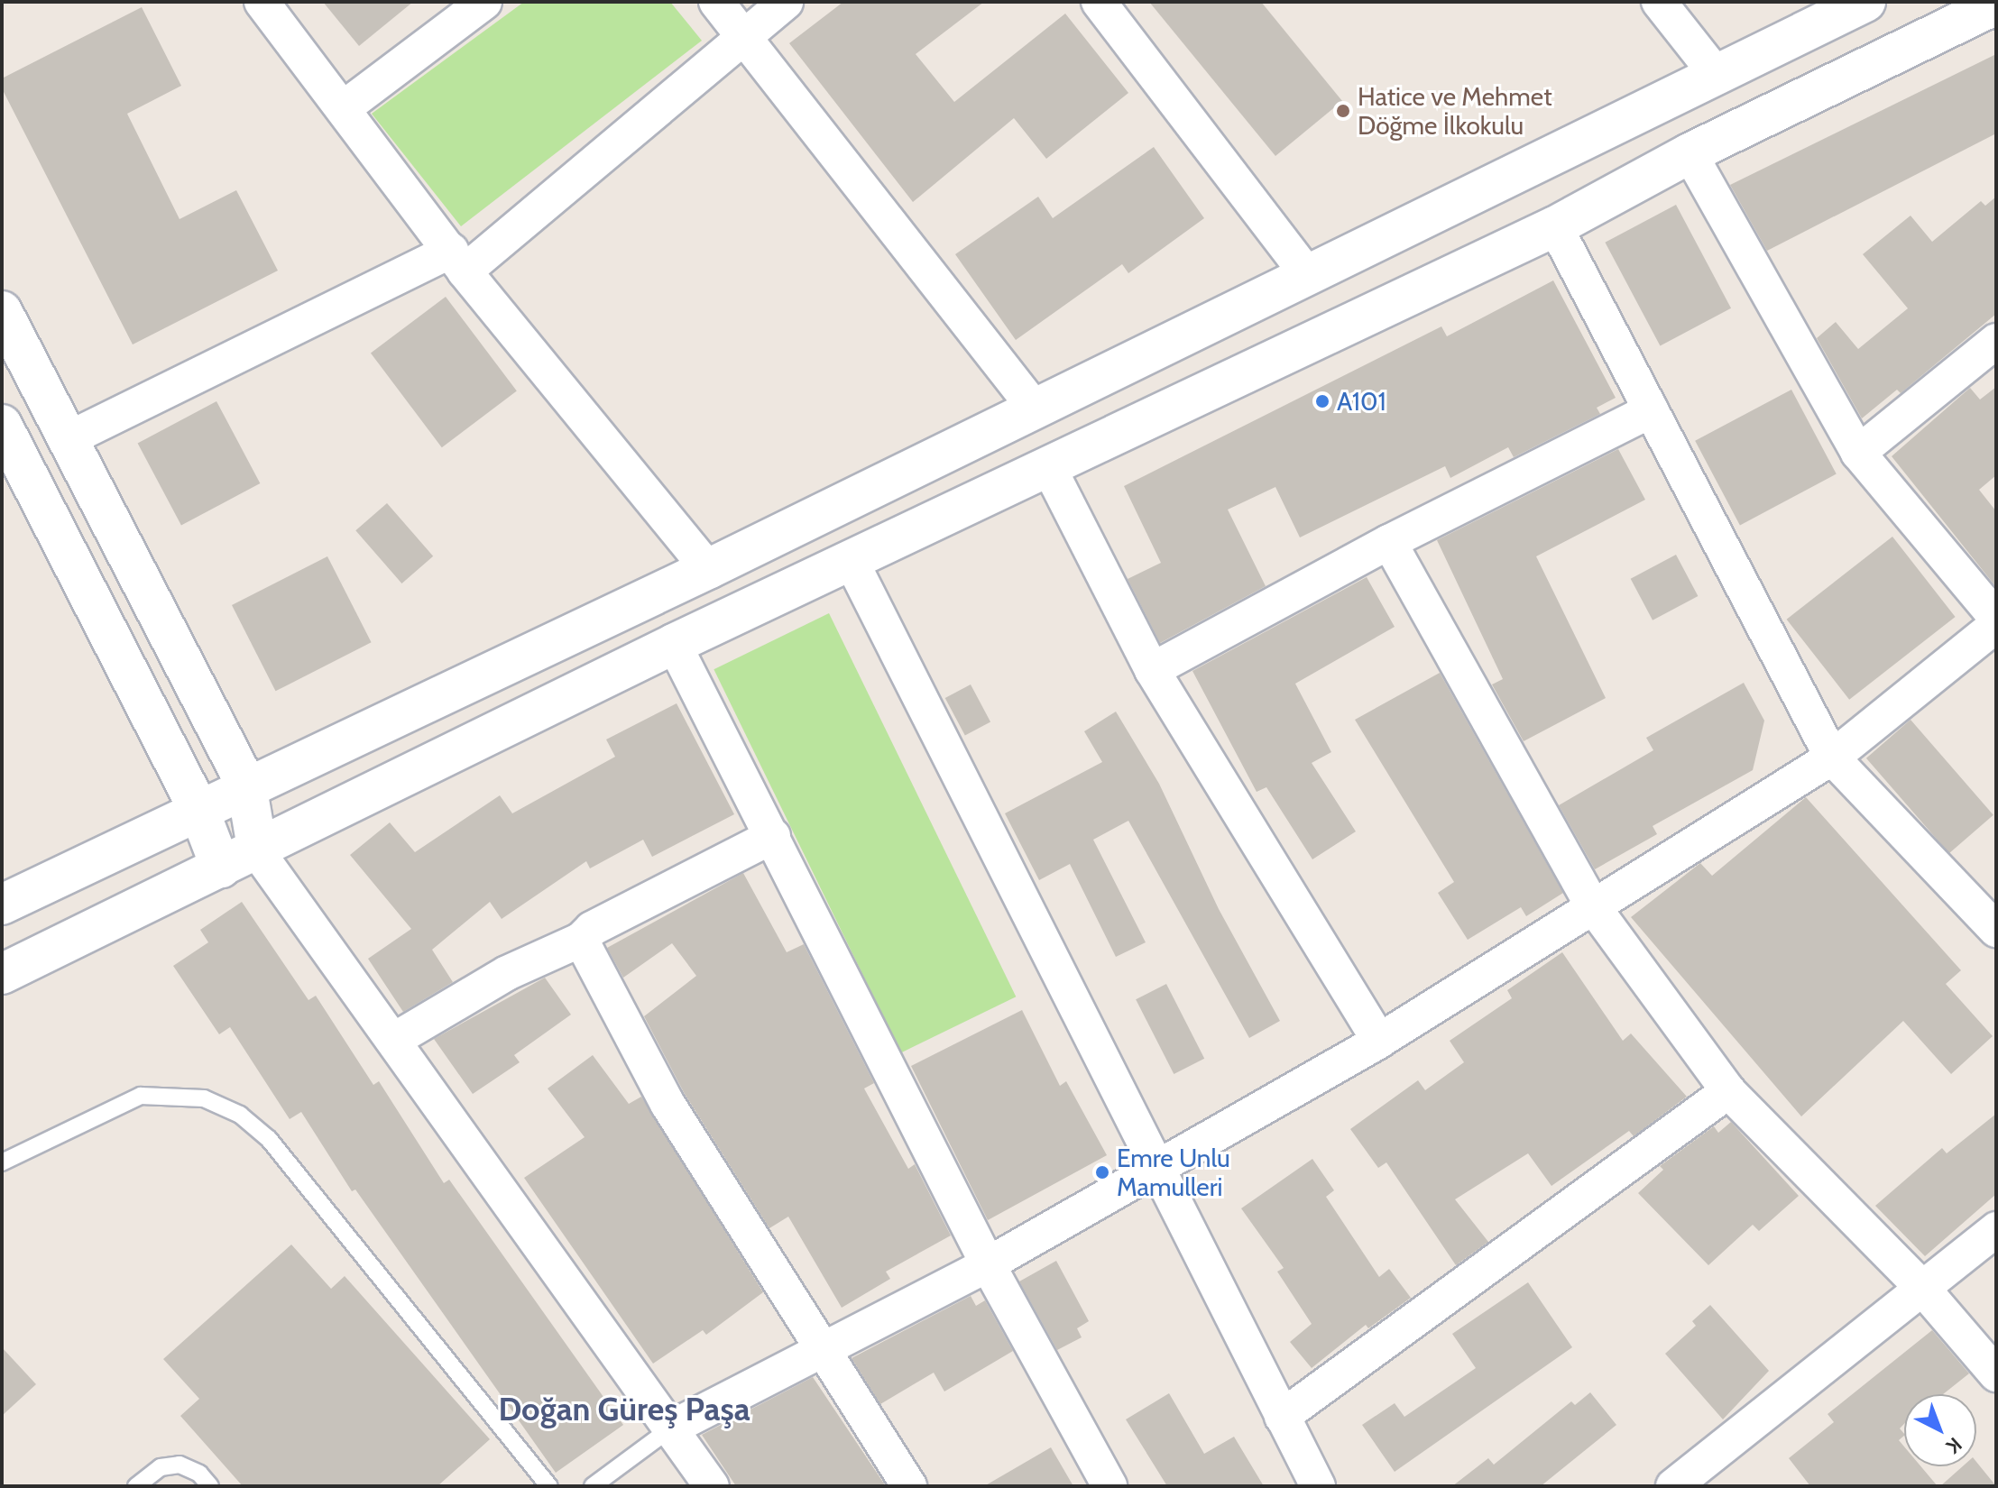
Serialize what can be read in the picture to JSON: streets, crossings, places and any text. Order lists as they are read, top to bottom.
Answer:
{
  "districts": ["Doğan Güreş Paşa"],
  "places": ["Hatice ve Mehmet Döğme İlkokulu", "A101", "Emre Unlu Mamulleri"],
  "north": "bottom right"
}
